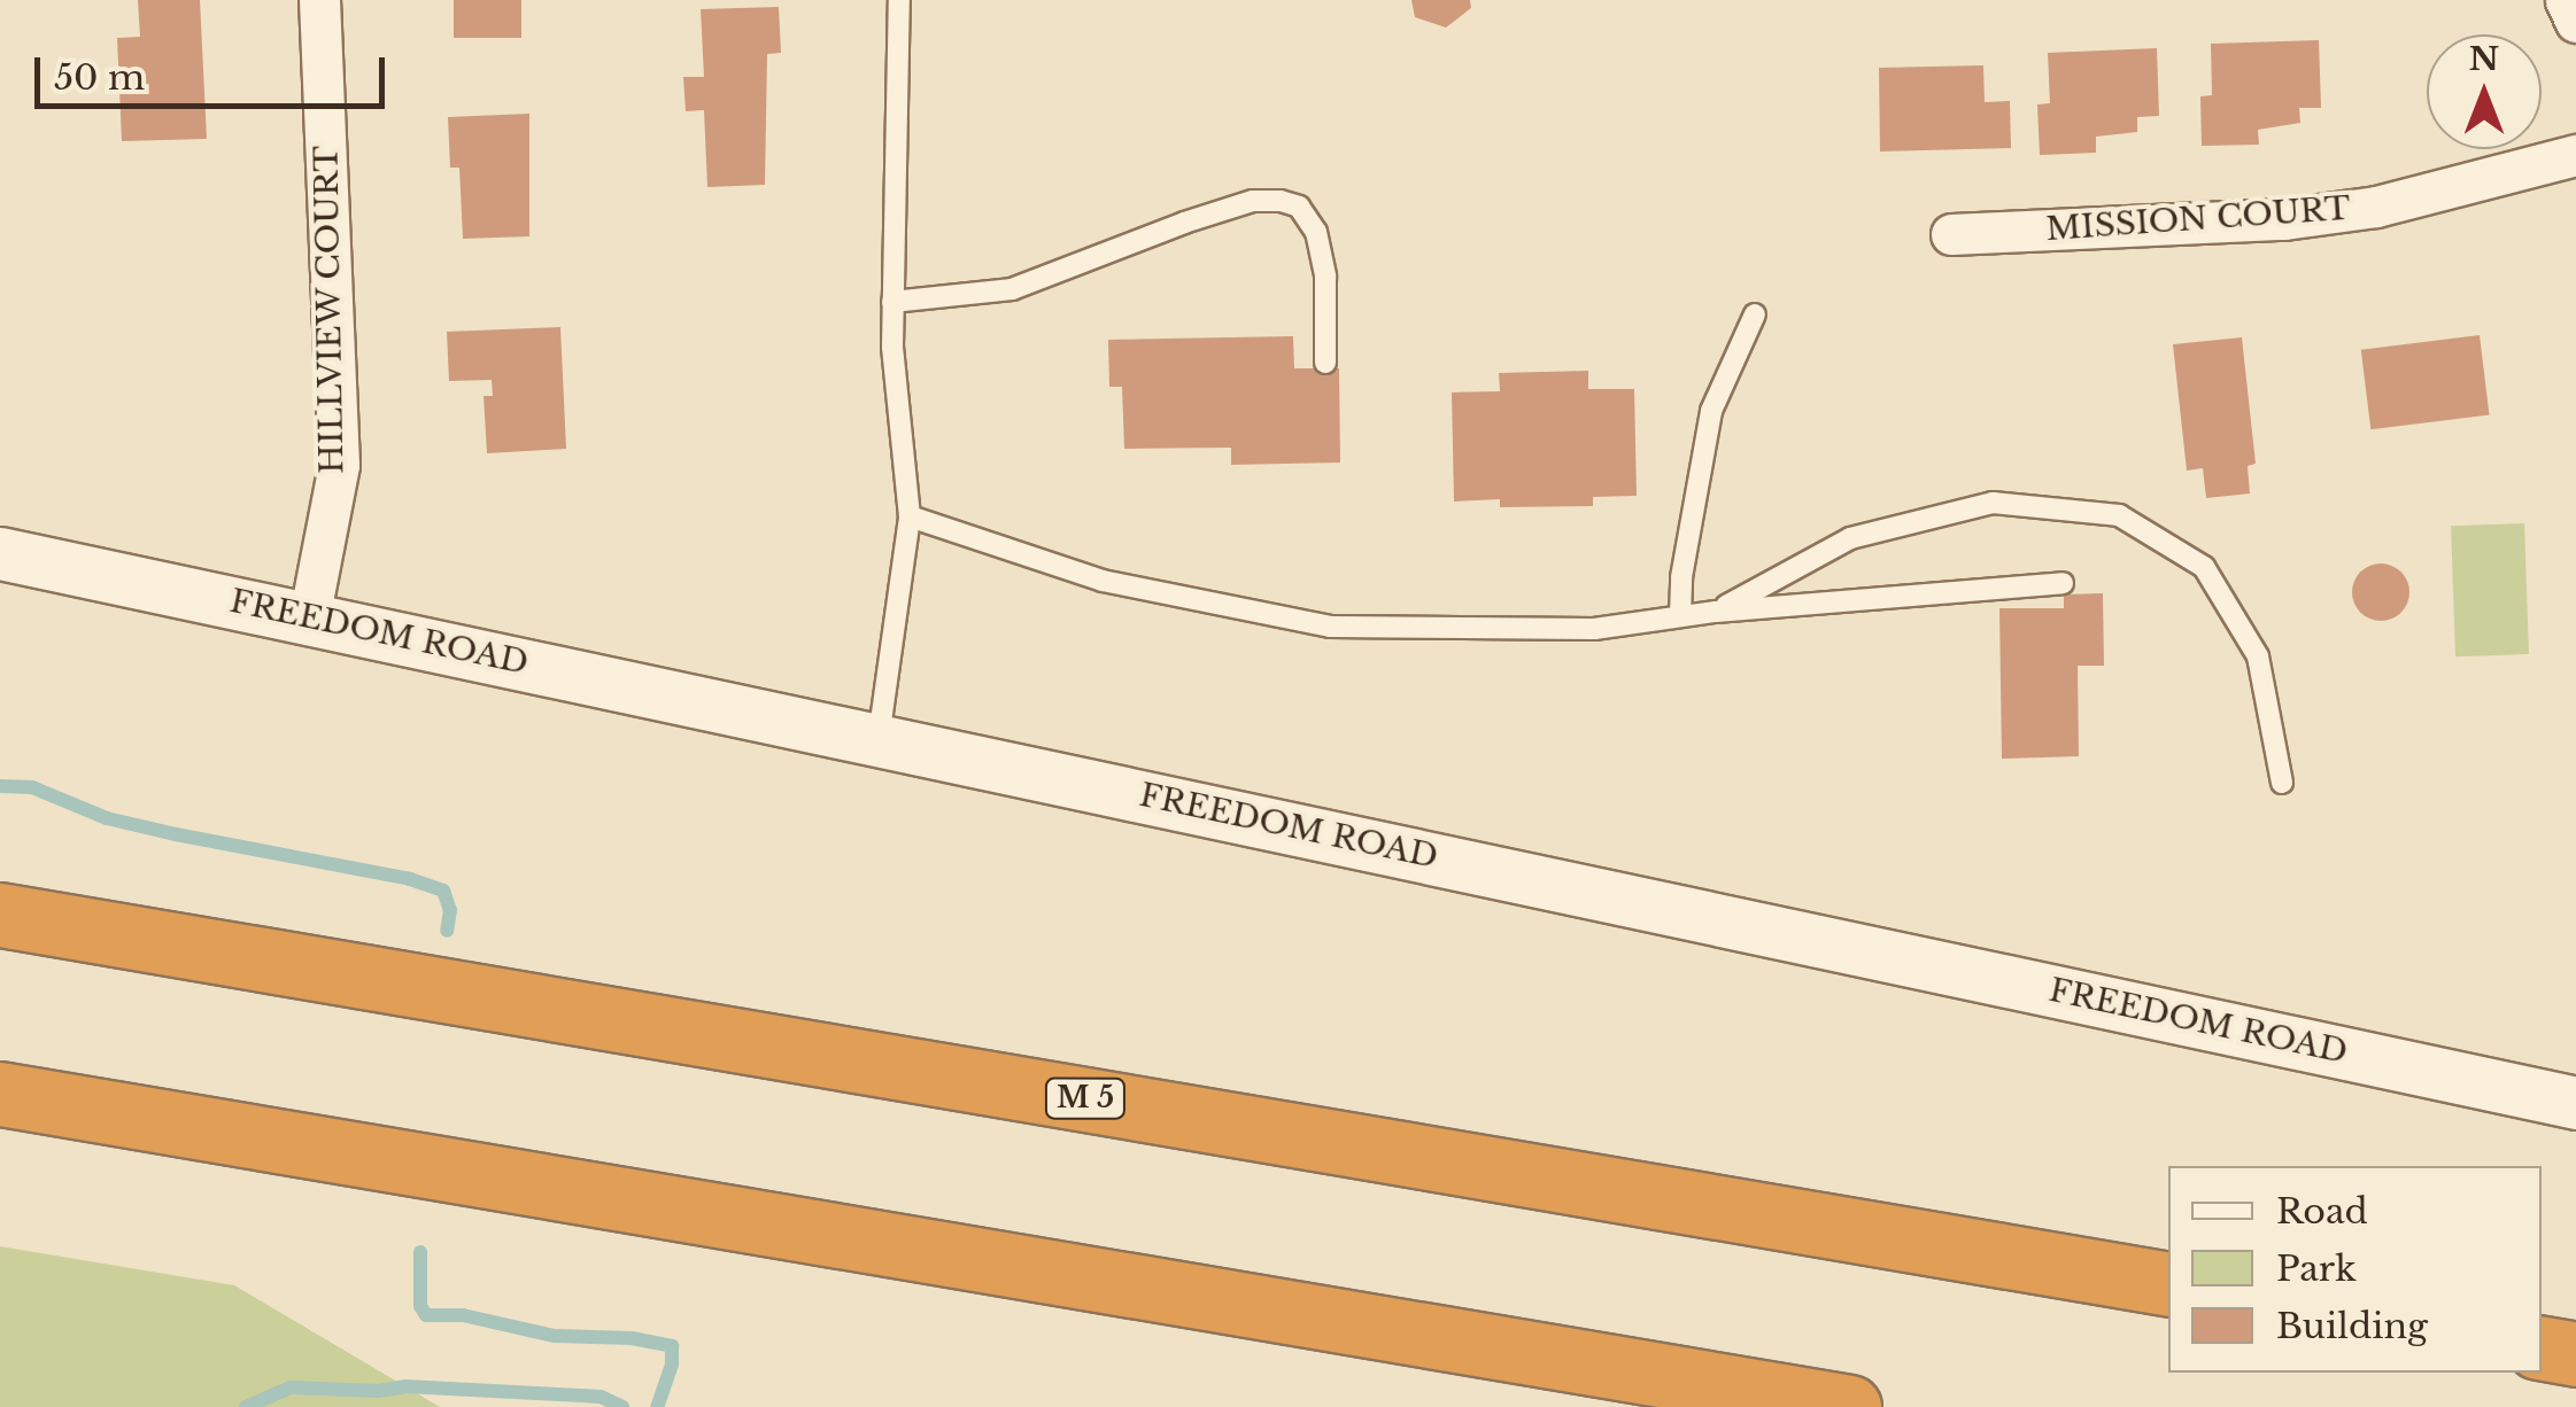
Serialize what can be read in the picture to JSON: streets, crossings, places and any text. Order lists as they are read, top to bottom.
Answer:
{
  "streets": {
    "highway": ["M 5"],
    "street": ["MISSION COURT", "HILLVIEW COURT", "FREEDOM ROAD"]
  },
  "crossings": [
    ["HILLVIEW COURT", "FREEDOM ROAD"]
  ],
  "legend": ["Road", "Park", "Building"],
  "scale_bar": "50 m",
  "north": "top"
}
